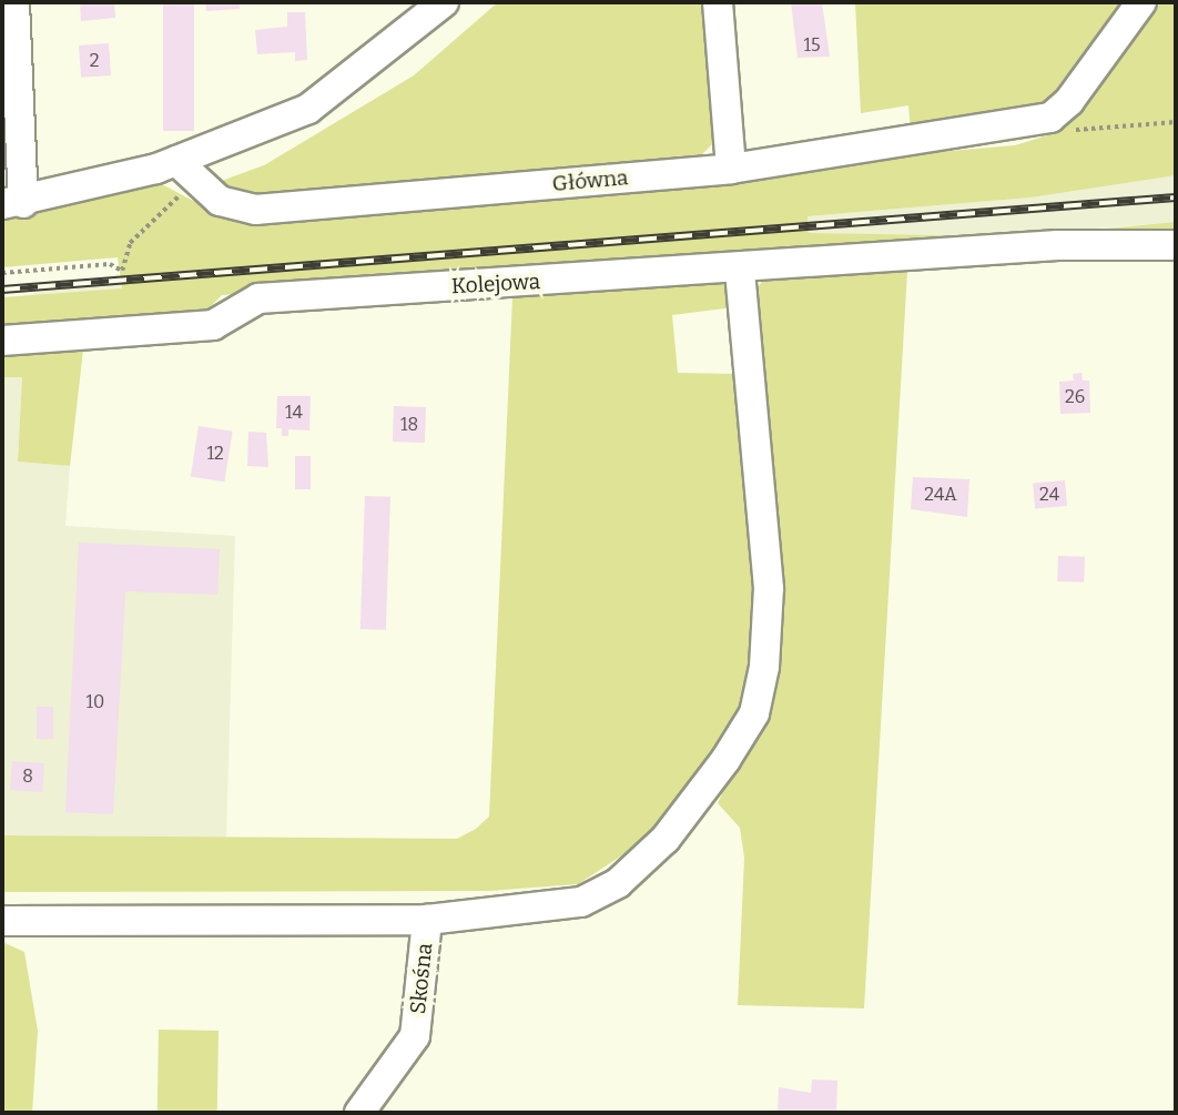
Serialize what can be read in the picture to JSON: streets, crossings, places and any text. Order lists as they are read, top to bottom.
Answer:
{
  "streets": {
    "street": ["Główna", "Kolejowa", "Skośna"]
  },
  "house_numbers": [
    "15",
    "2",
    "26",
    "14",
    "18",
    "12",
    "24A",
    "24",
    "10",
    "8"
  ]
}
